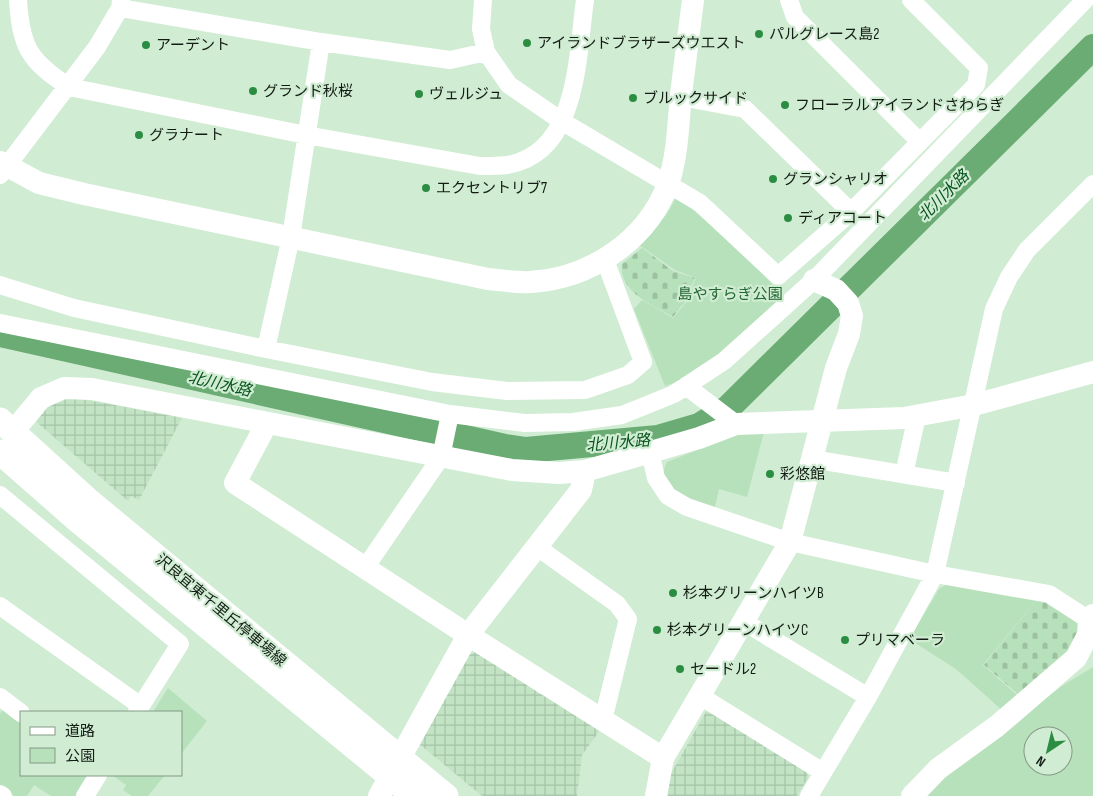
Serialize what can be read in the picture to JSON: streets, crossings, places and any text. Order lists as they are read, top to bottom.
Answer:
{
  "streets": {
    "main road": ["沢良宜東千里丘停車場線"]
  },
  "water": ["北川水路"],
  "parks": ["島やすらぎ公園"],
  "places": [
    "パルグレース島2",
    "アイランドブラザーズウエスト",
    "アーデント",
    "グランド秋桜",
    "ヴェルジュ",
    "ブルックサイド",
    "フローラルアイランドさわらぎ",
    "グラナート",
    "グランシャリオ",
    "エクセントリブ7",
    "ディアコート",
    "彩悠館",
    "杉本グリーンハイツB",
    "杉本グリーンハイツC",
    "プリマベーラ",
    "セードル2"
  ],
  "legend": ["道路", "公園"],
  "north": "bottom left"
}
